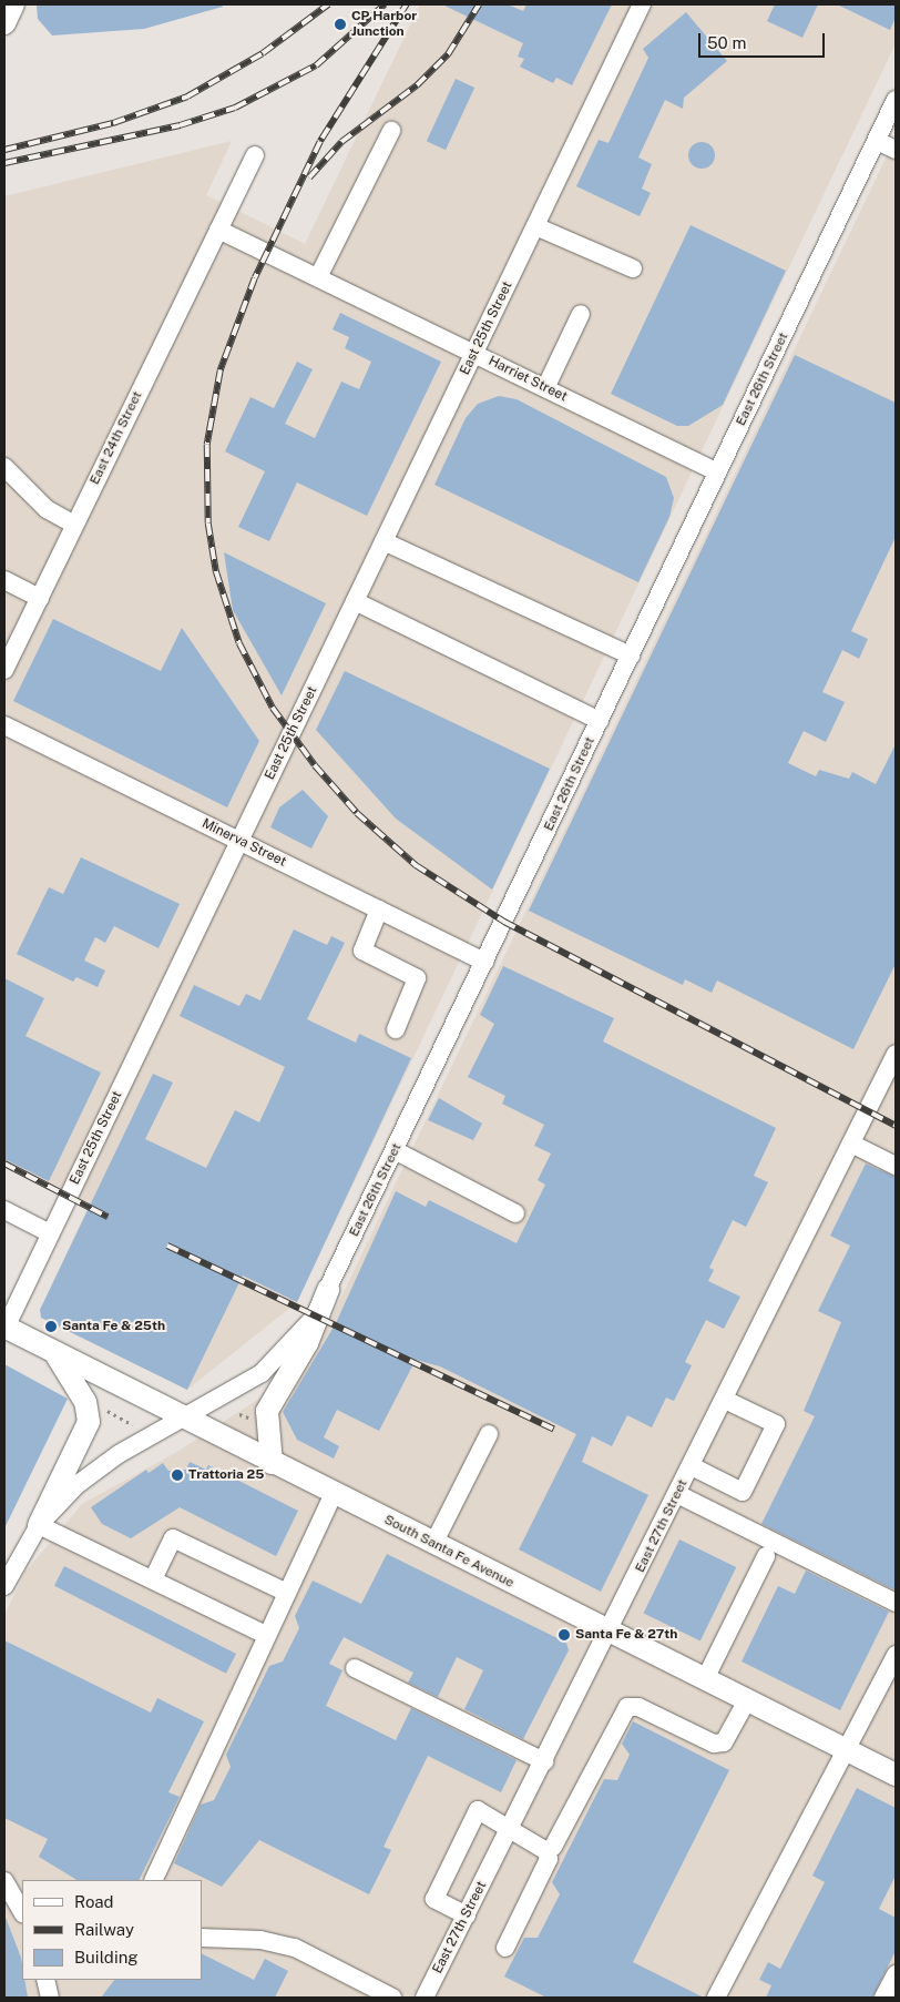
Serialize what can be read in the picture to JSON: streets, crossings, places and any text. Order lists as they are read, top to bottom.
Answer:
{
  "streets": {
    "main road": ["South Santa Fe Avenue"],
    "street": [
      "East 25th Street",
      "Harriet Street",
      "East 26th Street",
      "East 24th Street",
      "Minerva Street",
      "East 27th Street"
    ]
  },
  "crossings": [
    ["East 25th Street", "Harriet Street"],
    ["East 25th Street", "Minerva Street"],
    ["East 25th Street", "South Santa Fe Avenue"],
    ["Harriet Street", "East 26th Street"],
    ["Harriet Street", "East 24th Street"],
    ["East 26th Street", "Minerva Street"],
    ["East 26th Street", "South Santa Fe Avenue"],
    ["East 27th Street", "South Santa Fe Avenue"]
  ],
  "places": [
    "CP Harbor Junction",
    "Santa Fe & 25th",
    "Trattoria 25",
    "Santa Fe & 27th"
  ],
  "legend": ["Road", "Railway", "Building"],
  "scale_bar": "50 m"
}
